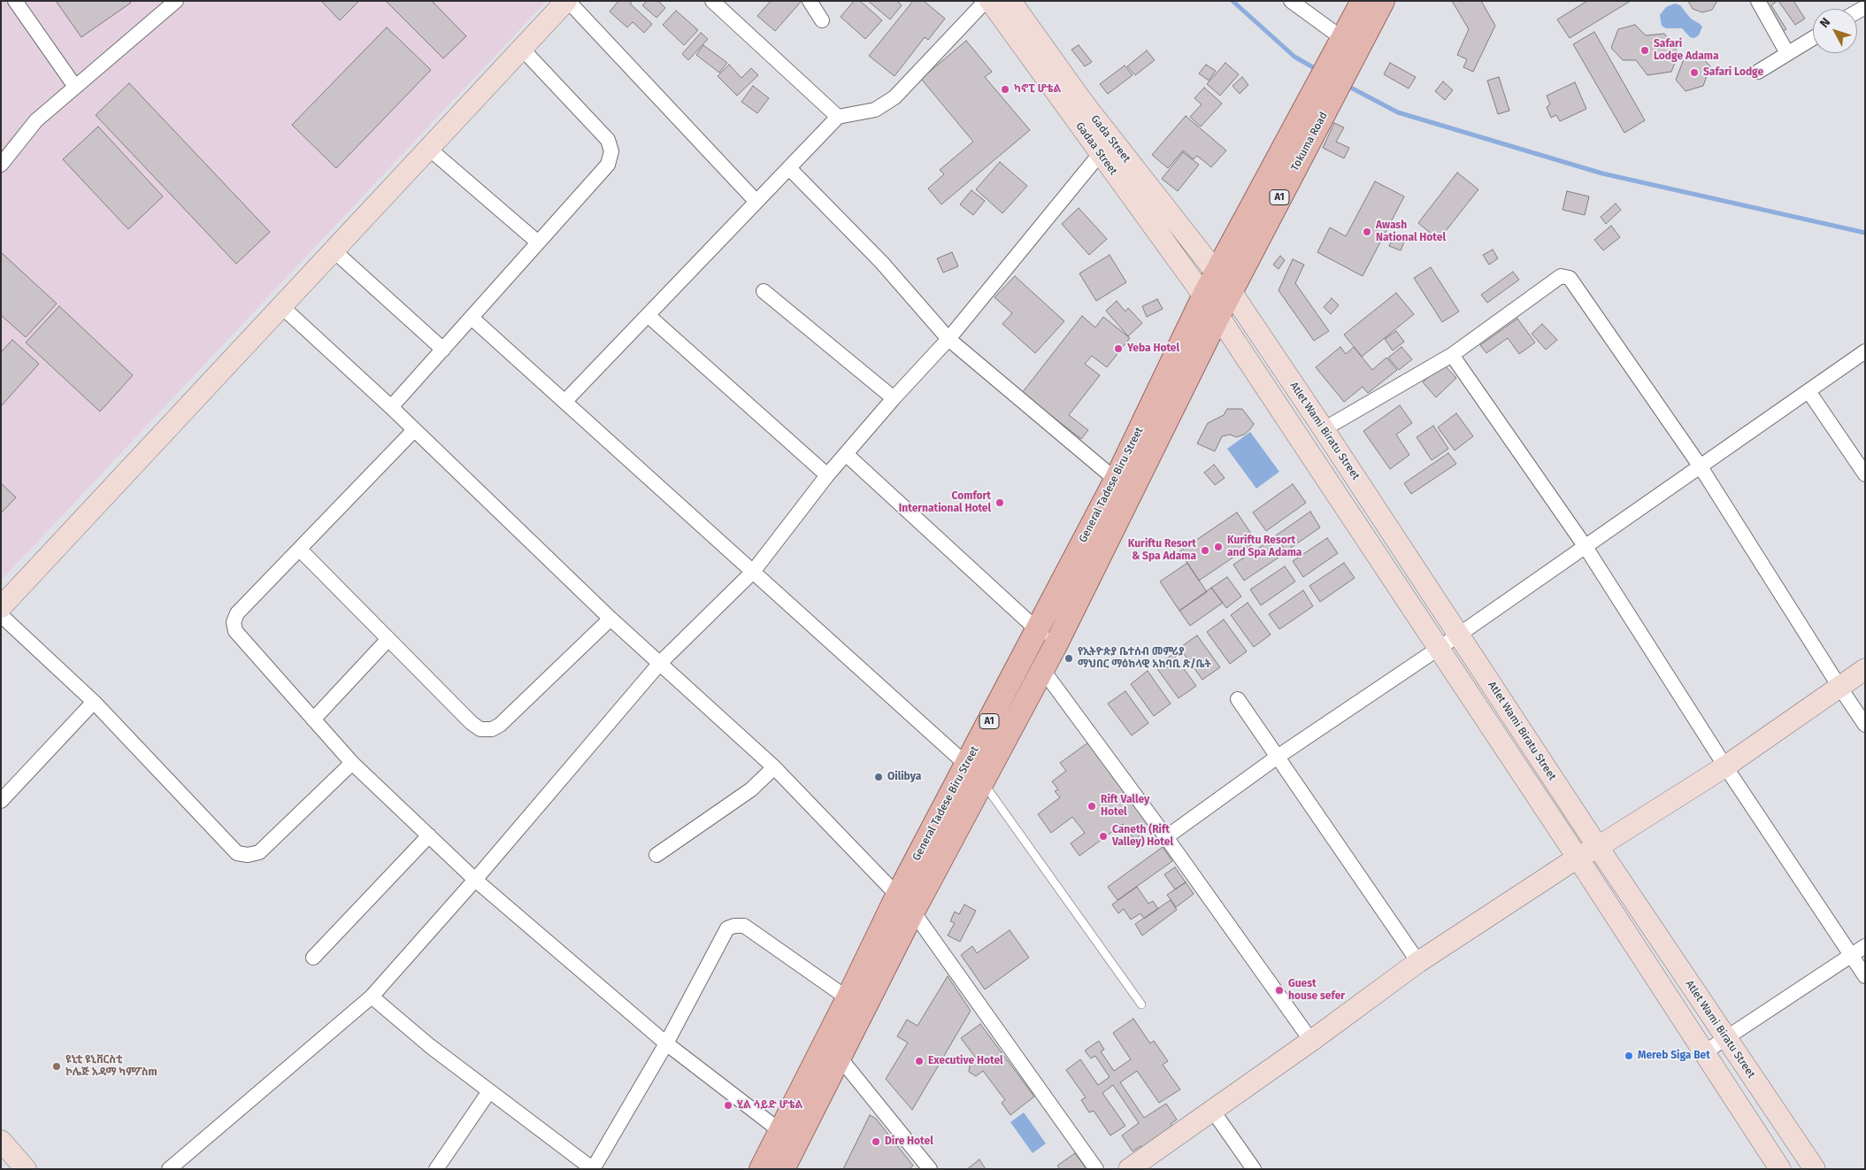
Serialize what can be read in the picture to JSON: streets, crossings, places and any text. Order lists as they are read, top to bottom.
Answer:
{
  "streets": {
    "main road": [
      "Gada Street",
      "Tokuma Road",
      "Gadaa Street",
      "A1",
      "Atlet Wami Biratu Street",
      "General Tadese Biru Street"
    ]
  },
  "crossings": [
    ["Gada Street", "Tokuma Road"],
    ["Gada Street", "Atlet Wami Biratu Street"],
    ["Gada Street", "General Tadese Biru Street"],
    ["Tokuma Road", "A1"],
    ["Tokuma Road", "Atlet Wami Biratu Street"],
    ["Tokuma Road", "General Tadese Biru Street"],
    ["Gadaa Street", "General Tadese Biru Street"],
    ["Atlet Wami Biratu Street", "General Tadese Biru Street"]
  ],
  "places": [
    "Safari Lodge Adama",
    "Safari Lodge",
    "ካኖፒ ሆቴል",
    "Awash National Hotel",
    "Yeba Hotel",
    "Comfort International Hotel",
    "Kuriftu Resort and Spa Adama",
    "Kuriftu Resort & Spa Adama",
    "የኢትዮጵያ ቤተሰብ መምሪያ ማህበር ማዕከላዊ አከባቢ ጽ/ቤት",
    "Oilibya",
    "Rift Valley Hotel",
    "Caneth (Rift Valley) Hotel",
    "Guest house sefer",
    "Mereb Siga Bet",
    "Executive Hotel",
    "ዩኒቲ ዩኒቨርስቲ ኮሌጅ አዳማ ካምፖስm",
    "ሂል ሳይድ ሆቴል",
    "Dire Hotel"
  ],
  "north": "top left"
}
